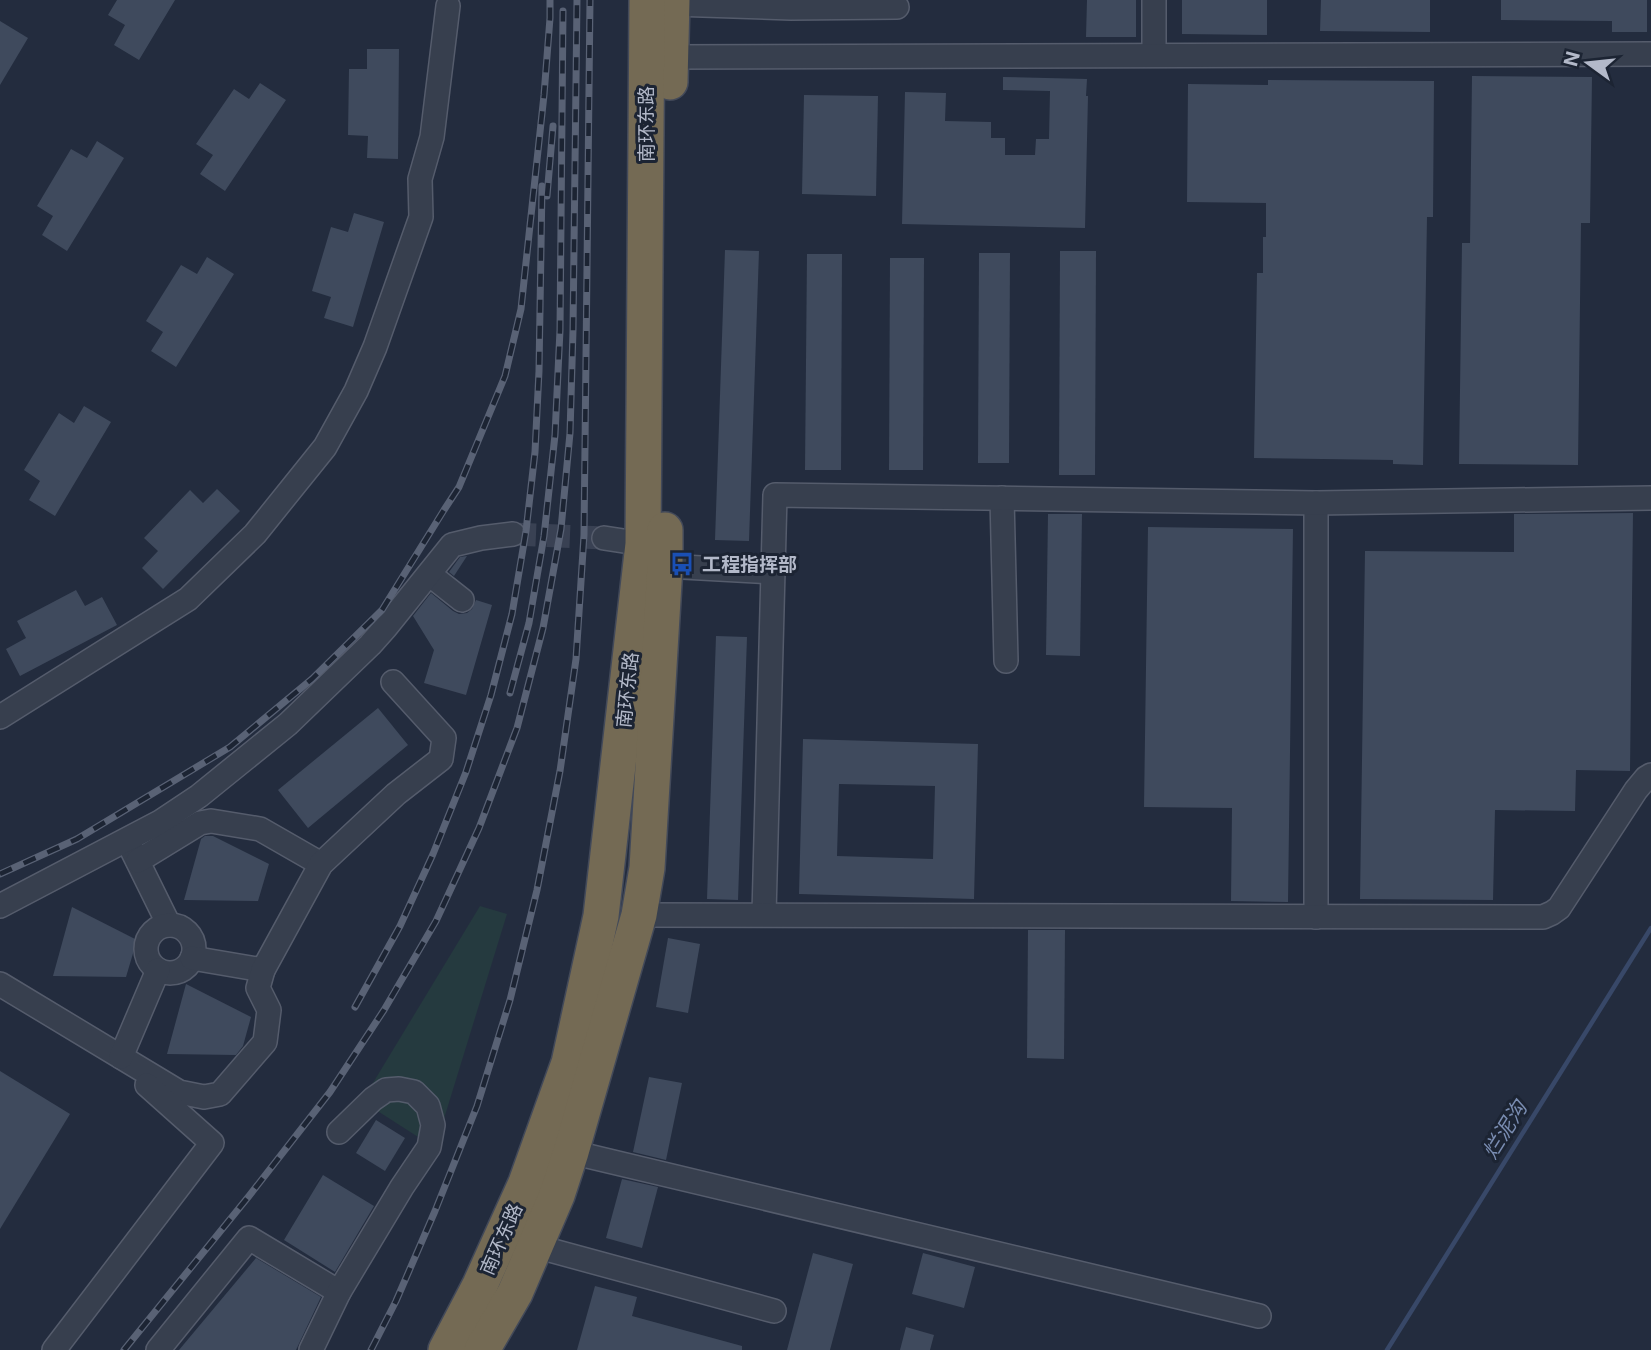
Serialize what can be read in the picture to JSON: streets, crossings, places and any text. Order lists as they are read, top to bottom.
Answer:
{
  "streets": {
    "highway": ["南环东路"]
  },
  "water": ["烂泥沟"],
  "places": {
    "bus stop": ["工程指挥部"]
  },
  "north": "left"
}
